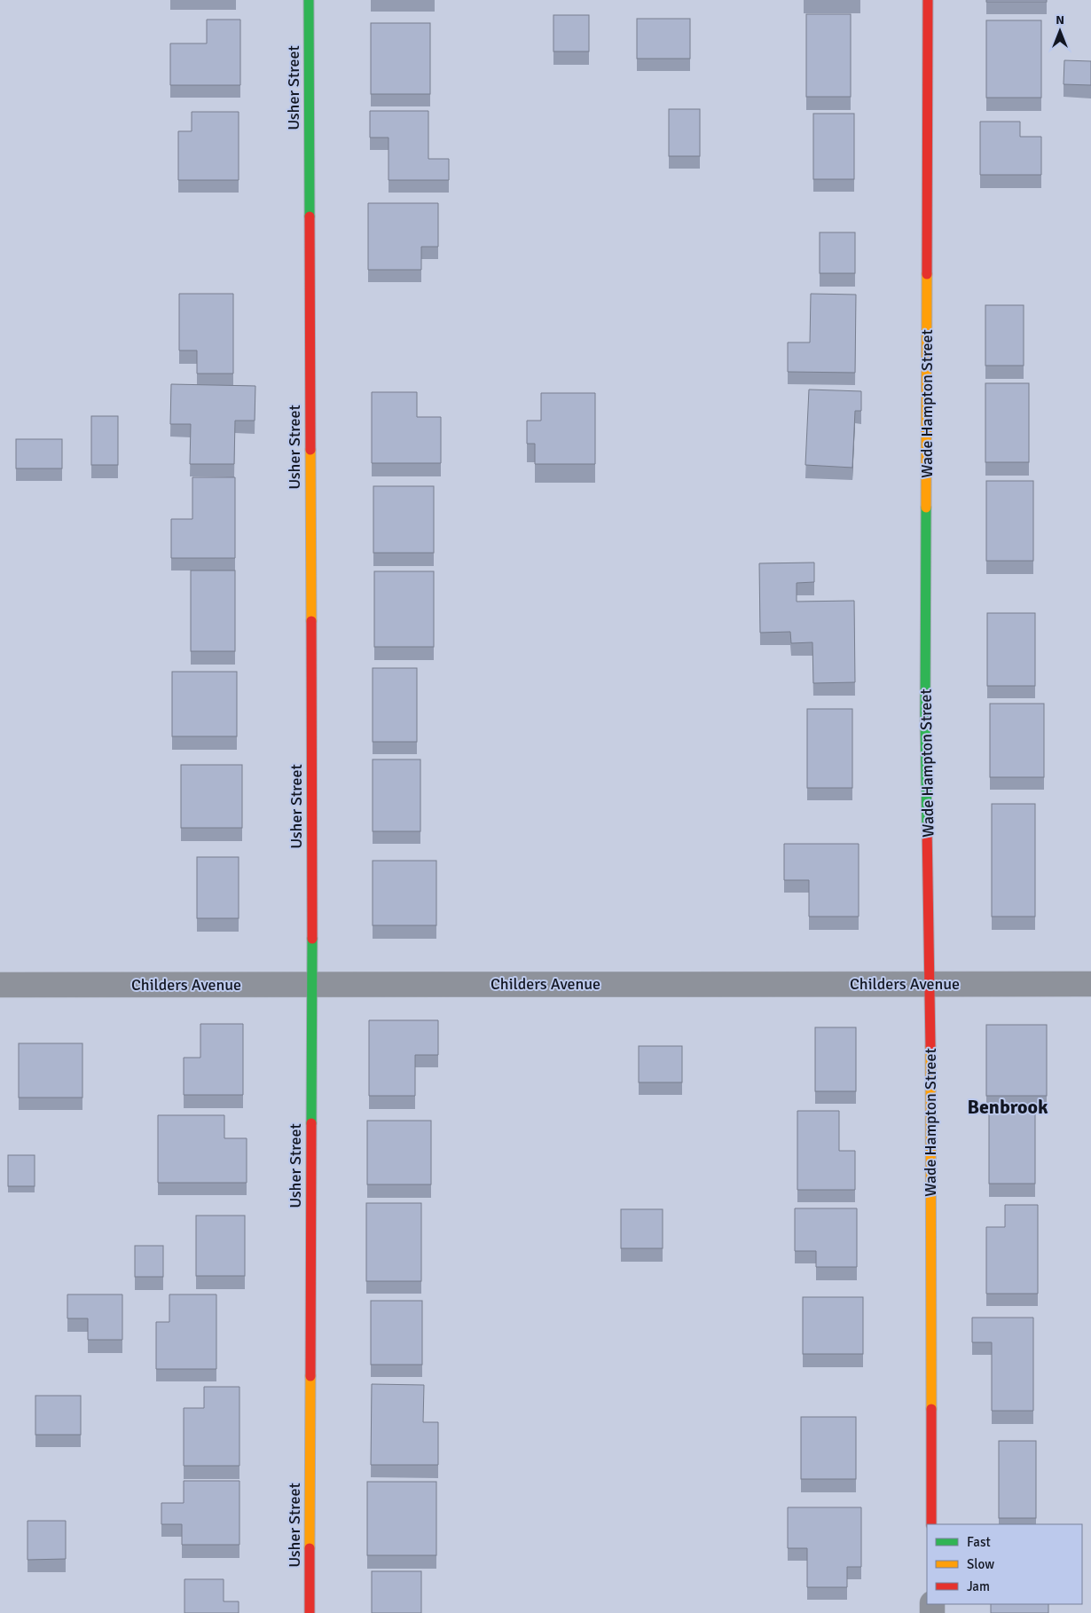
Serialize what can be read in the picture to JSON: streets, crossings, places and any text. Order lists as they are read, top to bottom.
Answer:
{
  "streets": {
    "street": ["Usher Street", "Wade Hampton Street", "Childers Avenue"]
  },
  "crossings": [
    ["Usher Street", "Childers Avenue"],
    ["Wade Hampton Street", "Childers Avenue"]
  ],
  "districts": ["Benbrook"],
  "legend": ["Fast", "Slow", "Jam"],
  "north": "top"
}
